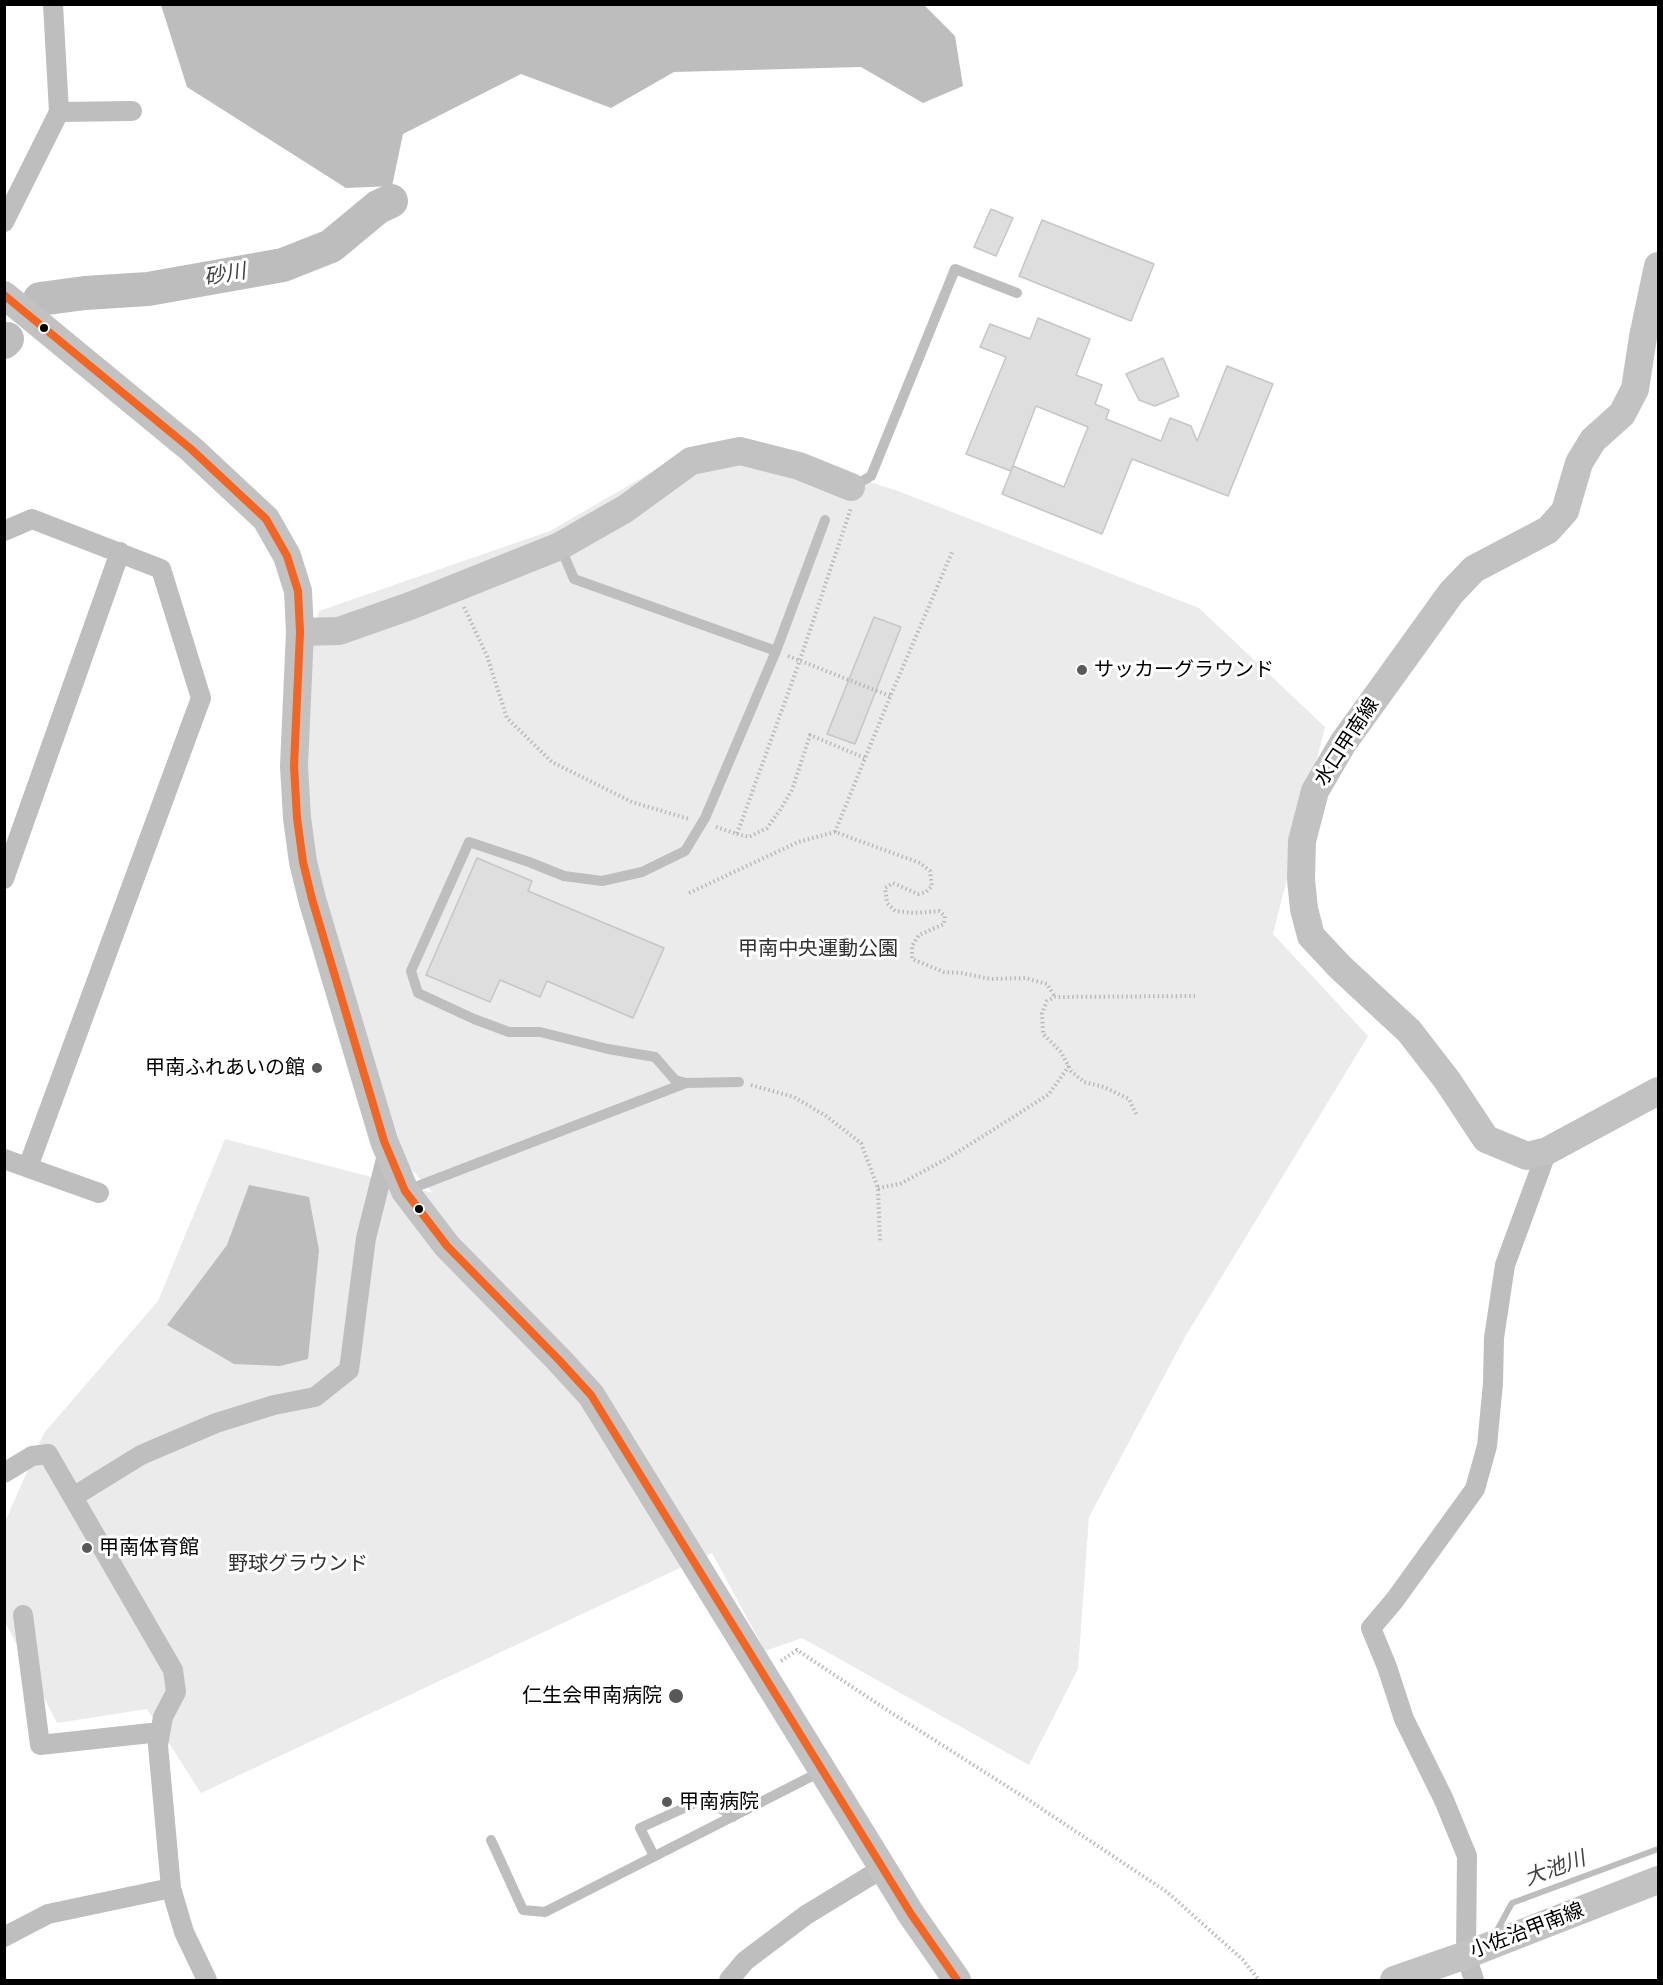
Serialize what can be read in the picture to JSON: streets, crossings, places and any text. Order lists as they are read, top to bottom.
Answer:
{
  "streets": {
    "street": ["水口甲南線", "小佐治甲南線"]
  },
  "water": ["砂川", "大池川"],
  "parks": ["甲南中央運動公園", "野球グラウンド"],
  "places": [
    "サッカーグラウンド",
    "甲南ふれあいの館",
    "甲南体育館",
    "仁生会甲南病院",
    "甲南病院"
  ]
}
